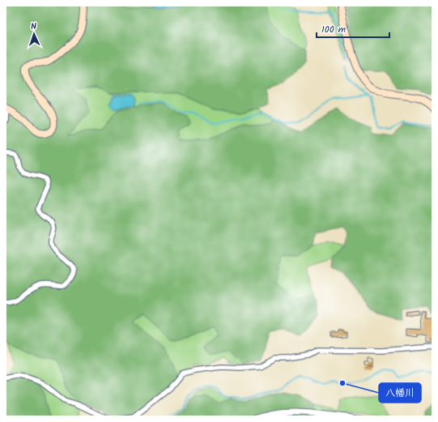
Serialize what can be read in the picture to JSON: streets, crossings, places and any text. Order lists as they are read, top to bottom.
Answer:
{
  "places": ["八幡川"],
  "scale_bar": "100 m",
  "north": "top"
}
